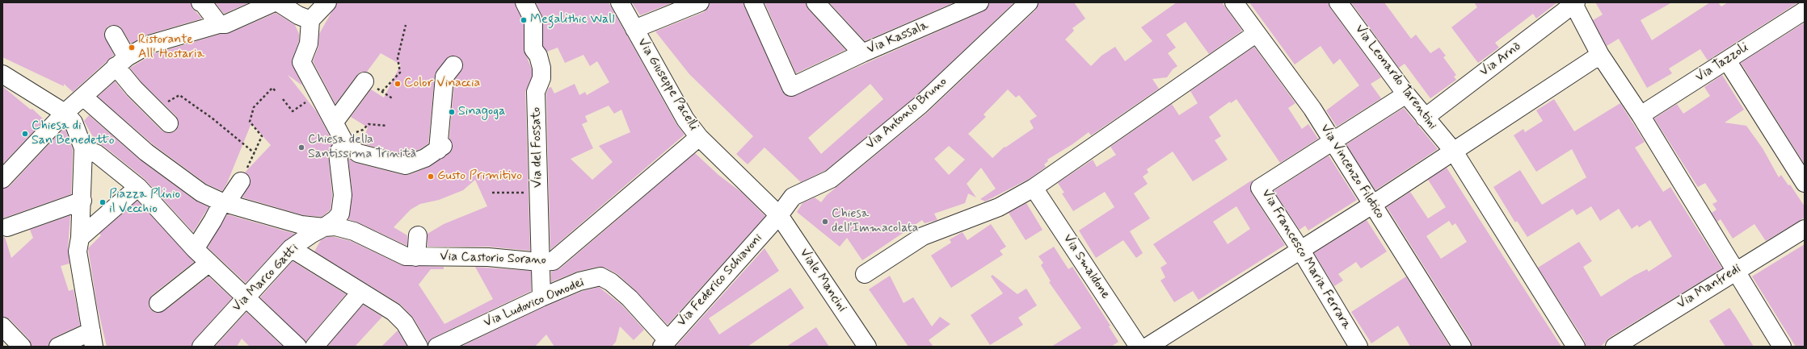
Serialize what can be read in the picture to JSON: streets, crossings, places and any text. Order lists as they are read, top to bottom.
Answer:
{
  "streets": {
    "street": [
      "Via Kassala",
      "Via Arnò",
      "Via Tazzoli",
      "Via Leonardo Tarentini",
      "Via Giuseppe Pacelli",
      "Via Antonio Bruno",
      "Via del Fossato",
      "Via Vincenzo Filotico",
      "Via Castorio Sorano",
      "Via Francesco Maria Ferrara",
      "Via Smaldone",
      "Via Marco Gatti",
      "Via Federico Schiavoni",
      "Viale Mancini",
      "Via Manfredi",
      "Via Ludovico Omodei"
    ]
  },
  "crossings": [
    ["Via Arnò", "Via Leonardo Tarentini"],
    ["Via Leonardo Tarentini", "Via Francesco Maria Ferrara"],
    ["Via Giuseppe Pacelli", "Via Antonio Bruno"],
    ["Via Giuseppe Pacelli", "Via Castorio Sorano"],
    ["Via Giuseppe Pacelli", "Via Federico Schiavoni"],
    ["Via Giuseppe Pacelli", "Viale Mancini"],
    ["Via Antonio Bruno", "Via Federico Schiavoni"],
    ["Via Antonio Bruno", "Viale Mancini"],
    ["Via del Fossato", "Via Castorio Sorano"],
    ["Via del Fossato", "Via Ludovico Omodei"],
    ["Via Vincenzo Filotico", "Via Francesco Maria Ferrara"],
    ["Via Castorio Sorano", "Via Marco Gatti"],
    ["Via Federico Schiavoni", "Viale Mancini"],
    ["Via Federico Schiavoni", "Via Ludovico Omodei"]
  ],
  "places": [
    "Megalithic Wall",
    "Ristorante All' Hostaria",
    "Color Vinaccia",
    "Sinagoga",
    "Chiesa di San Benedetto",
    "Chiesa della Santissima Trinità",
    "Gusto Primitivo",
    "Piazza Plinio il Vecchio",
    "Chiesa dell'Immacolata"
  ]
}
